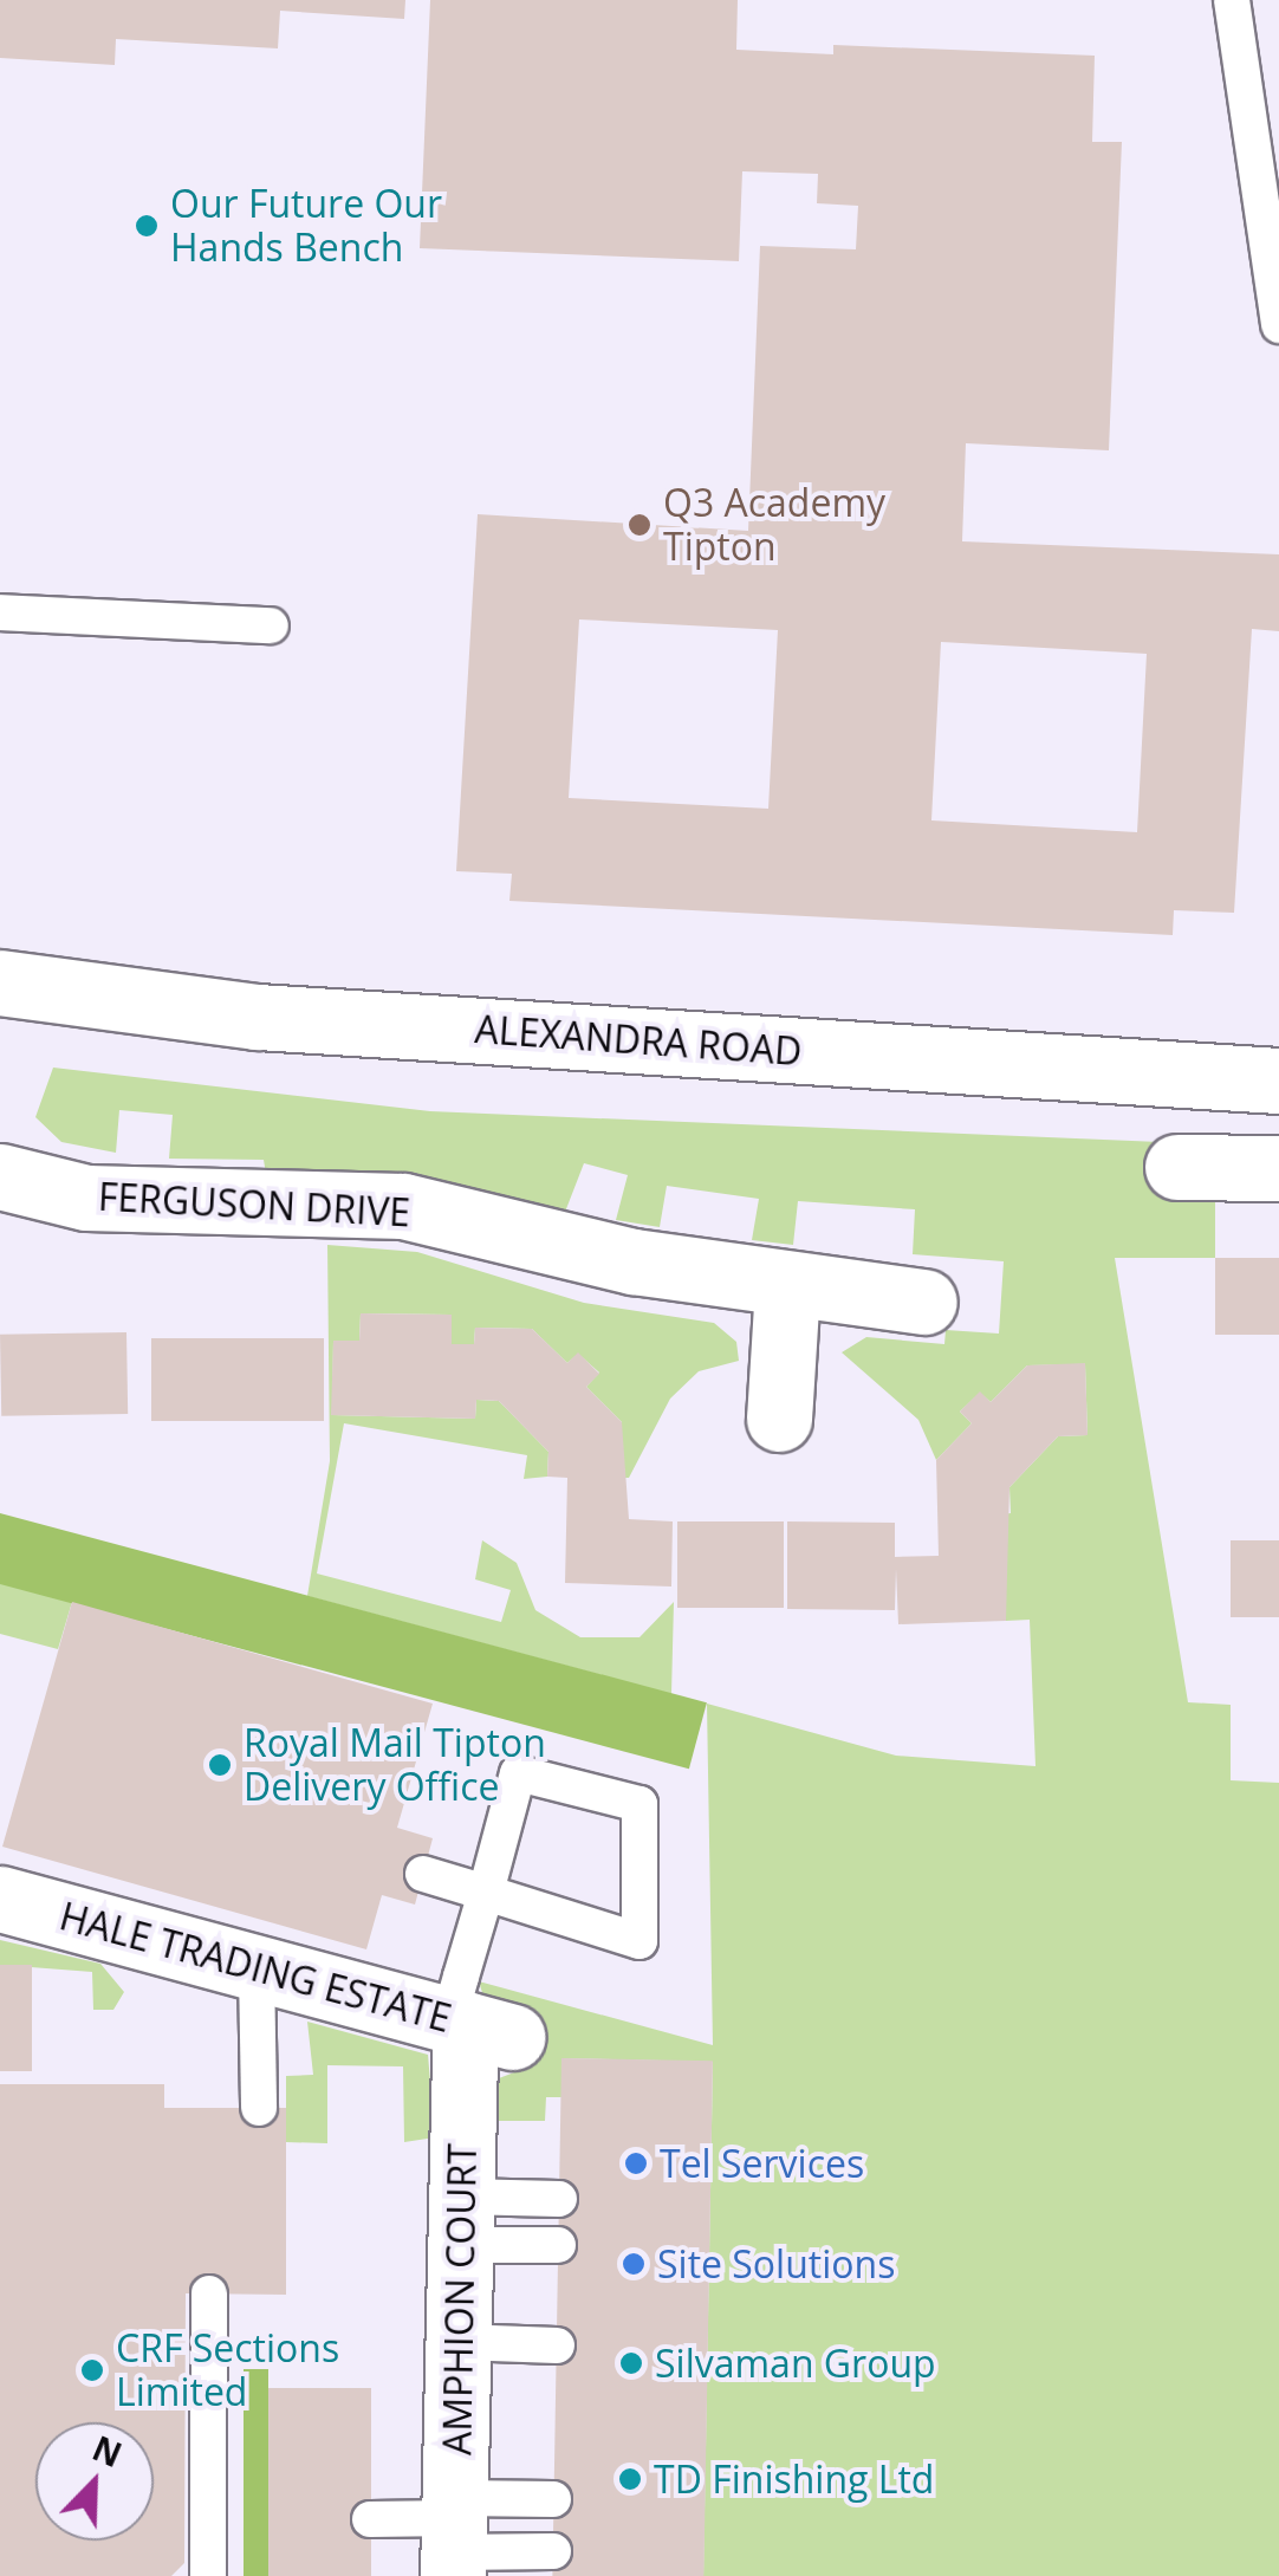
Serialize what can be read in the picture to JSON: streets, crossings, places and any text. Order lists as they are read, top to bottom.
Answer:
{
  "streets": {
    "street": [
      "ALEXANDRA ROAD",
      "FERGUSON DRIVE",
      "HALE TRADING ESTATE",
      "AMPHION COURT"
    ]
  },
  "crossings": [
    ["HALE TRADING ESTATE", "AMPHION COURT"]
  ],
  "places": [
    "Our Future Our Hands Bench",
    "Q3 Academy Tipton",
    "Royal Mail Tipton Delivery Office",
    "Tel Services",
    "Site Solutions",
    "Silvaman Group",
    "CRF Sections Limited",
    "TD Finishing Ltd"
  ],
  "north": "top right"
}
